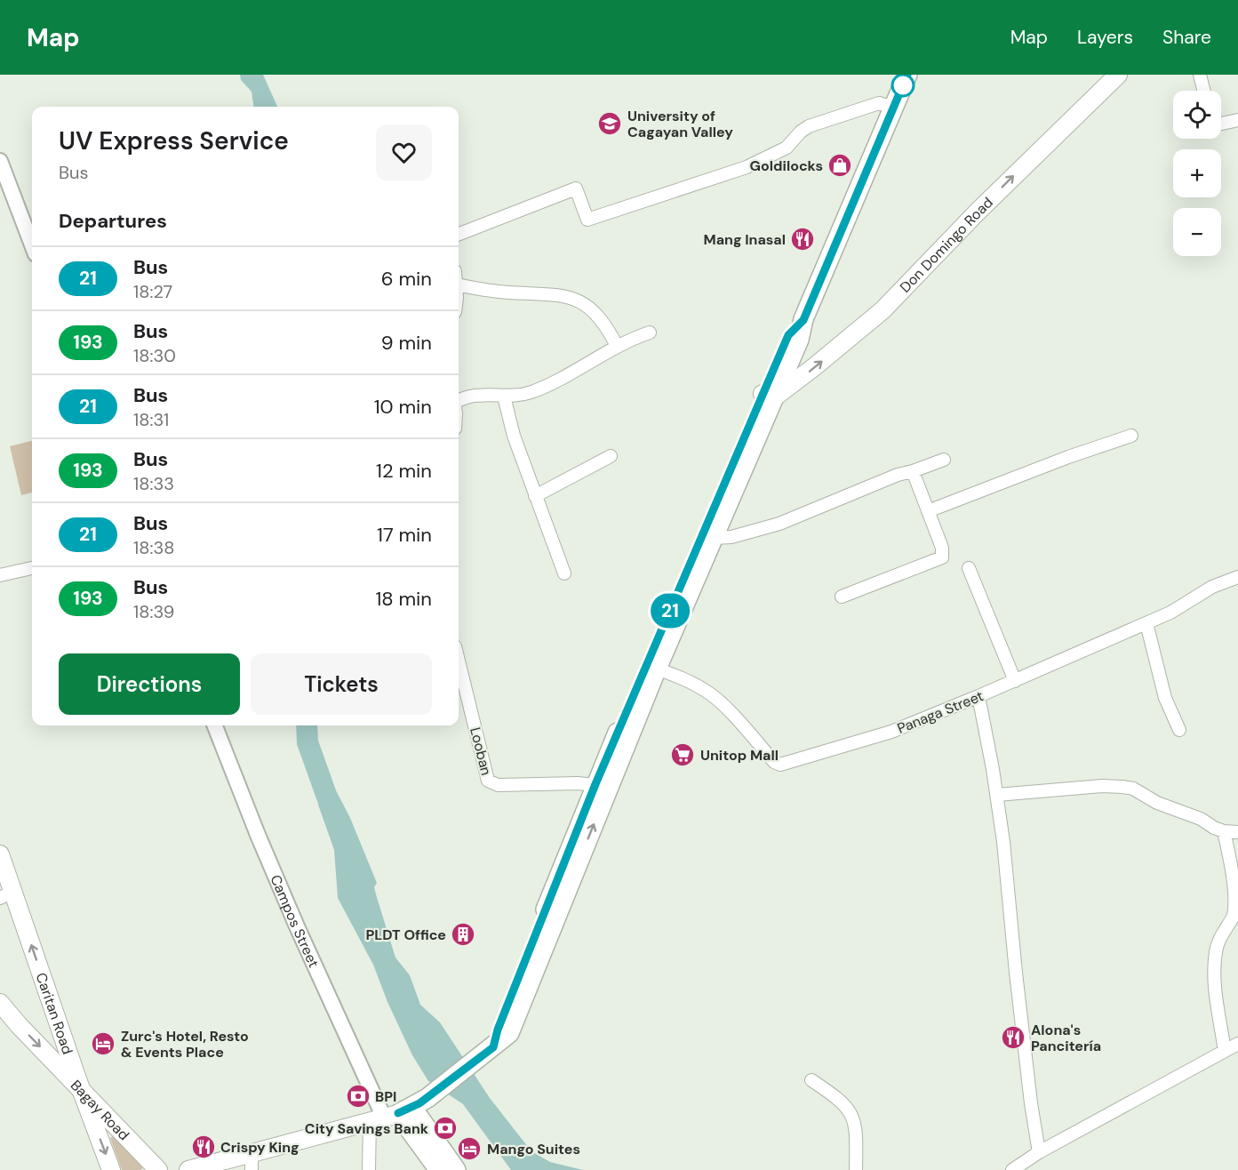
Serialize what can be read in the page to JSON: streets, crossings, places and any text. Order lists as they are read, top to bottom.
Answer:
{
  "streets": {
    "main road": ["Don Domingo Road", "Caritan Road", "Bagay Road"],
    "street": ["Panaga Street", "Looban", "Campos Street"]
  },
  "crossings": [
    ["Caritan Road", "Bagay Road"]
  ],
  "one_way": ["Bagay Road"],
  "places": {
    "school or university": ["University of Cagayan Valley"],
    "shop": ["Goldilocks"],
    "restaurant": ["Mang Inasal", "Alona's Pancitería", "Crispy King"],
    "supermarket": ["Unitop Mall"],
    "building": ["PLDT Office"],
    "hotel": ["Zurc's Hotel, Resto & Events Place", "Mango Suites"],
    "bank": ["BPI", "City Savings Bank"]
  },
  "lines": ["bus line 21"],
  "page": {
    "header": "Map",
    "nav": ["Map", "Layers", "Share"],
    "on_map": "21",
    "map_buttons": ["+", "−"],
    "heading": [
      ["UV Express Service", "Bus"],
      "Departures"
    ],
    "list": [
      {
        "mark": "21",
        "name": "Bus",
        "note": "18:27",
        "value": "6 min"
      },
      {
        "mark": "193",
        "name": "Bus",
        "note": "18:30",
        "value": "9 min"
      },
      {
        "mark": "21",
        "name": "Bus",
        "note": "18:31",
        "value": "10 min"
      },
      {
        "mark": "193",
        "name": "Bus",
        "note": "18:33",
        "value": "12 min"
      },
      {
        "mark": "21",
        "name": "Bus",
        "note": "18:38",
        "value": "17 min"
      },
      {
        "mark": "193",
        "name": "Bus",
        "note": "18:39",
        "value": "18 min"
      }
    ],
    "buttons": ["Directions", "Tickets"]
  }
}
